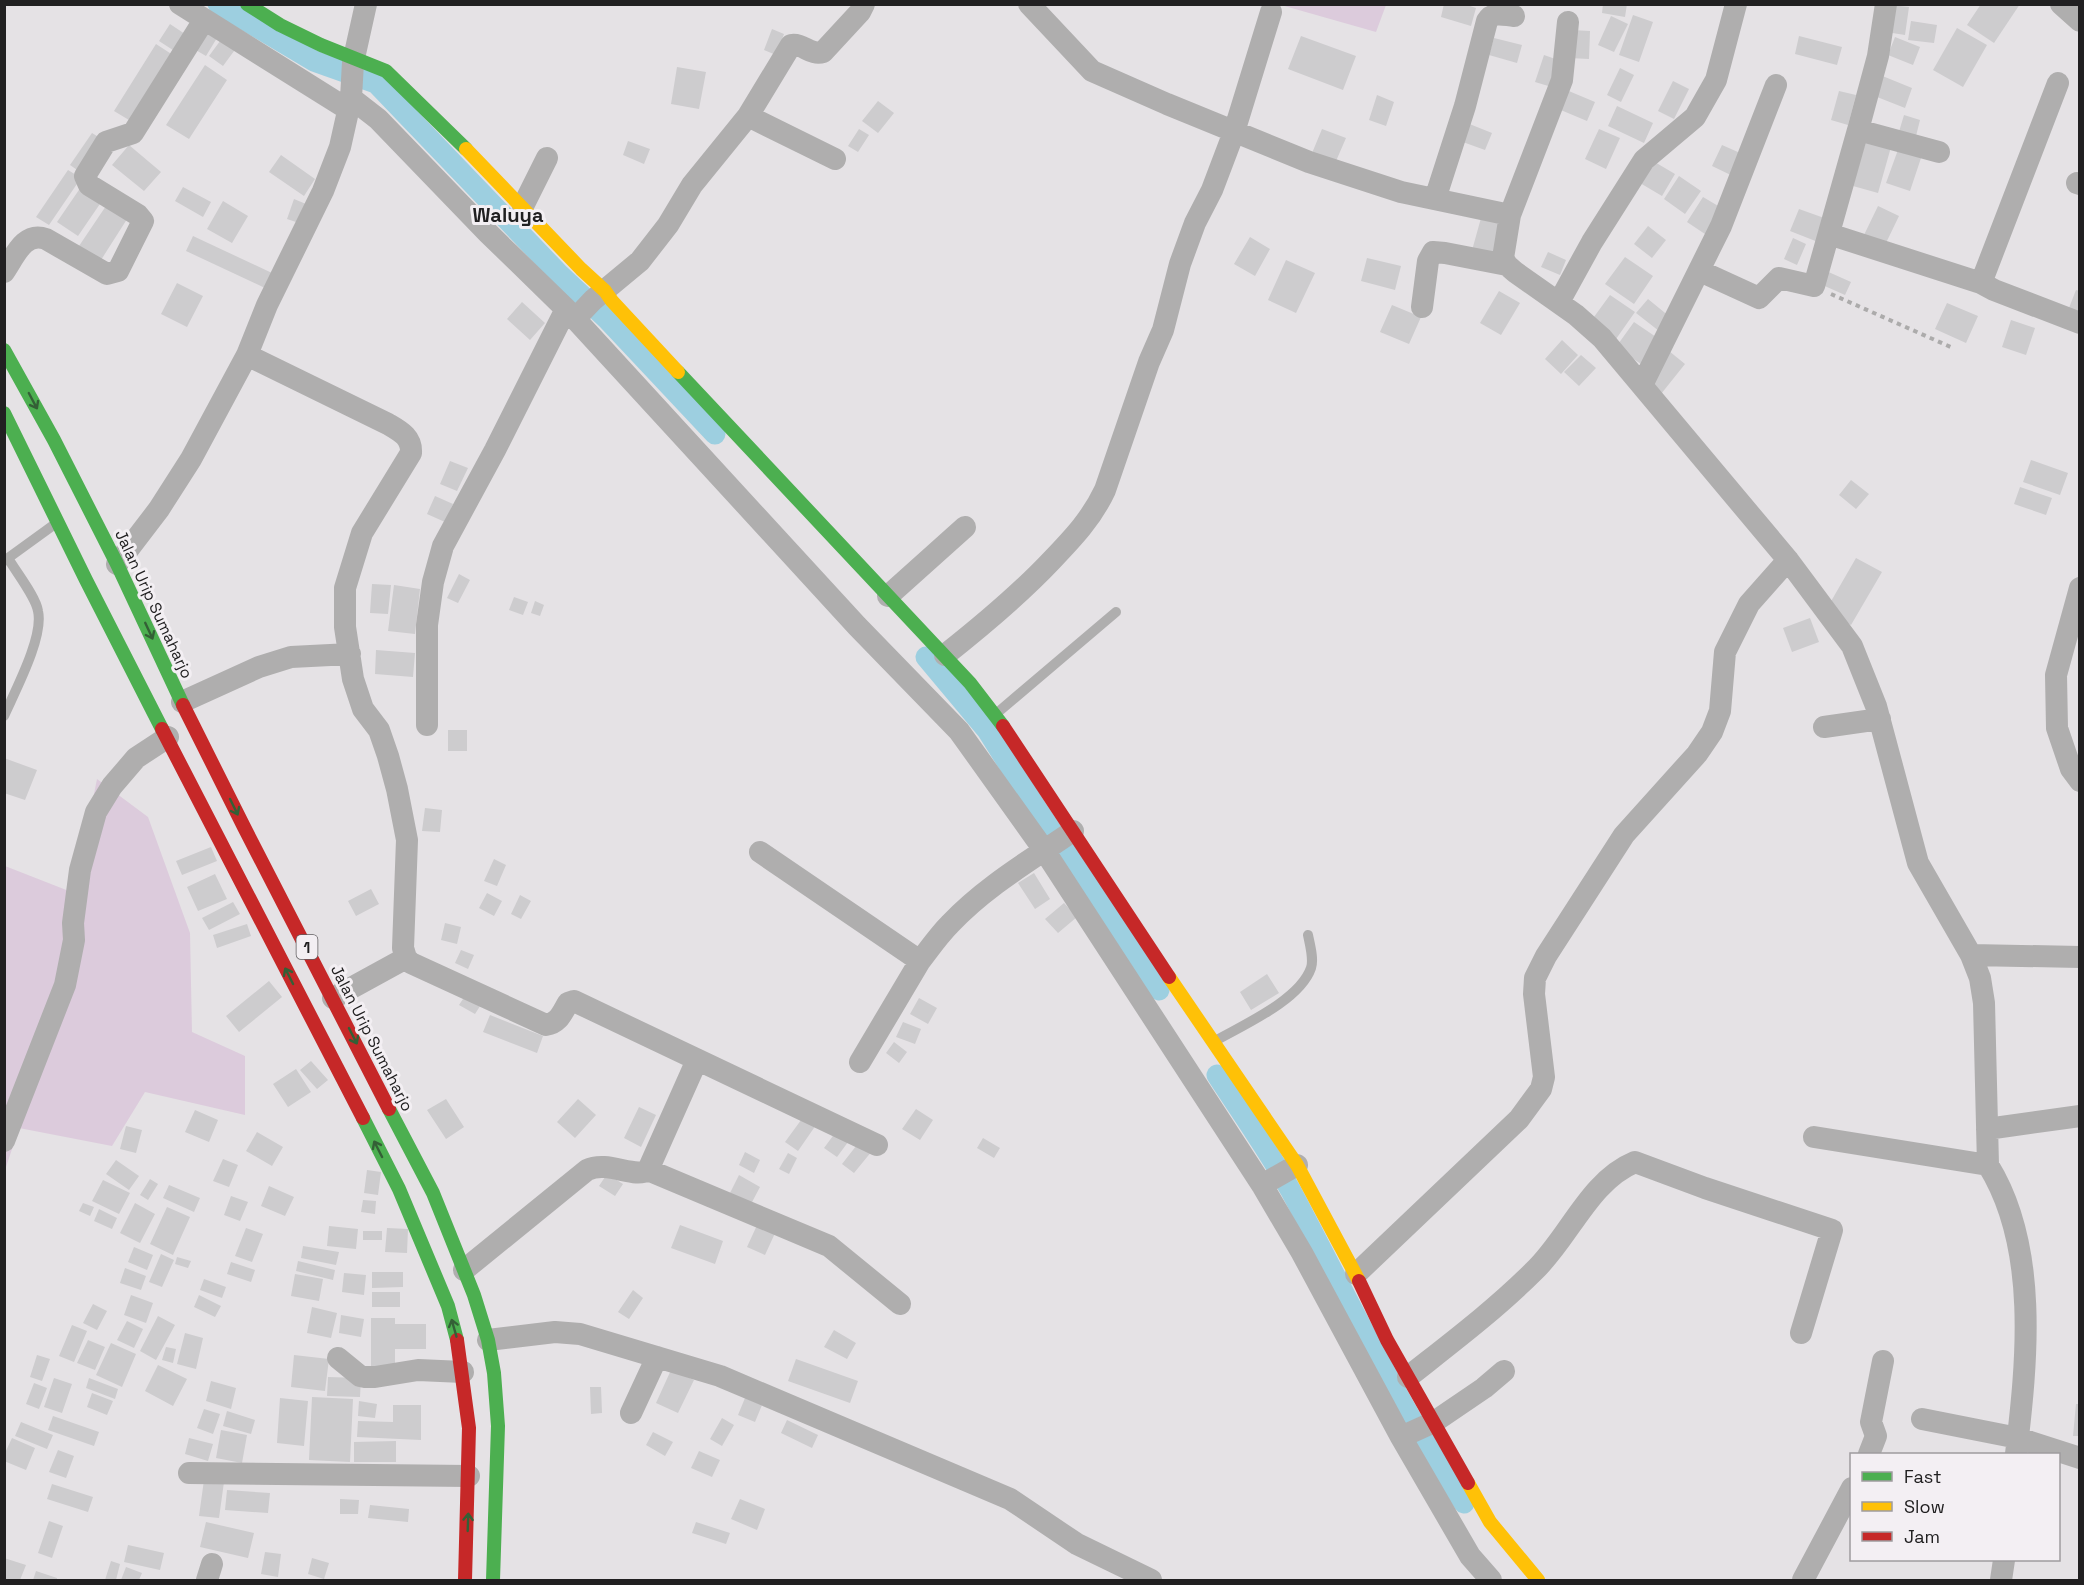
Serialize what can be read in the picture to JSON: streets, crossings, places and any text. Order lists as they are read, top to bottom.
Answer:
{
  "streets": {
    "main road": ["Jalan Urip Sumaharjo", "1"]
  },
  "districts": ["Waluya"],
  "legend": ["Fast", "Slow", "Jam"]
}
